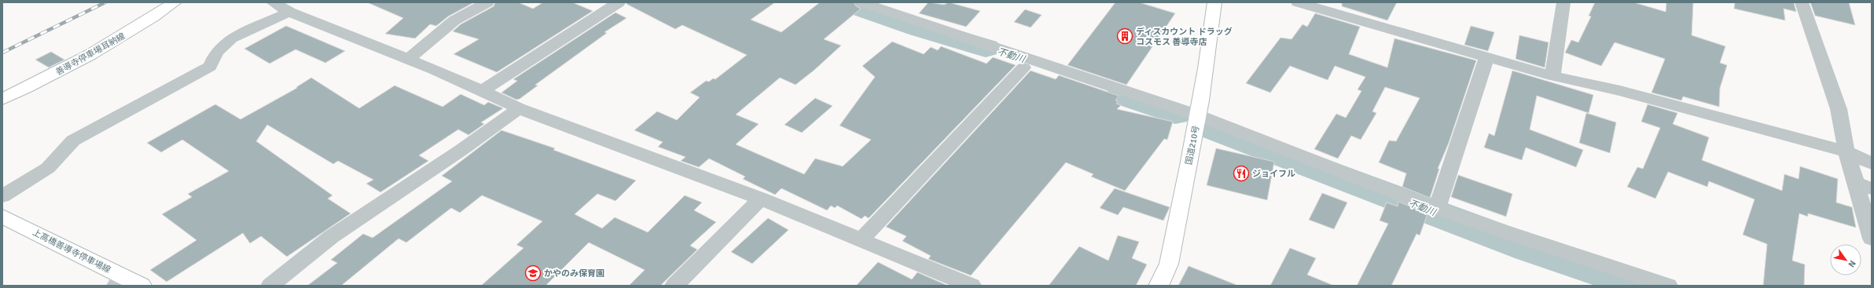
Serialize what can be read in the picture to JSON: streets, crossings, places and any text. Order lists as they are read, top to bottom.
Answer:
{
  "streets": {
    "main road": ["善導寺停車場耳納線", "国道210号", "上高橋善導寺停車場線"]
  },
  "water": ["不動川"],
  "places": {
    "building": ["ディスカウント ドラッグ コスモス 善導寺店"],
    "restaurant": ["ジョイフル"],
    "school or university": ["かやのみ保育園"]
  },
  "north": "bottom right"
}
